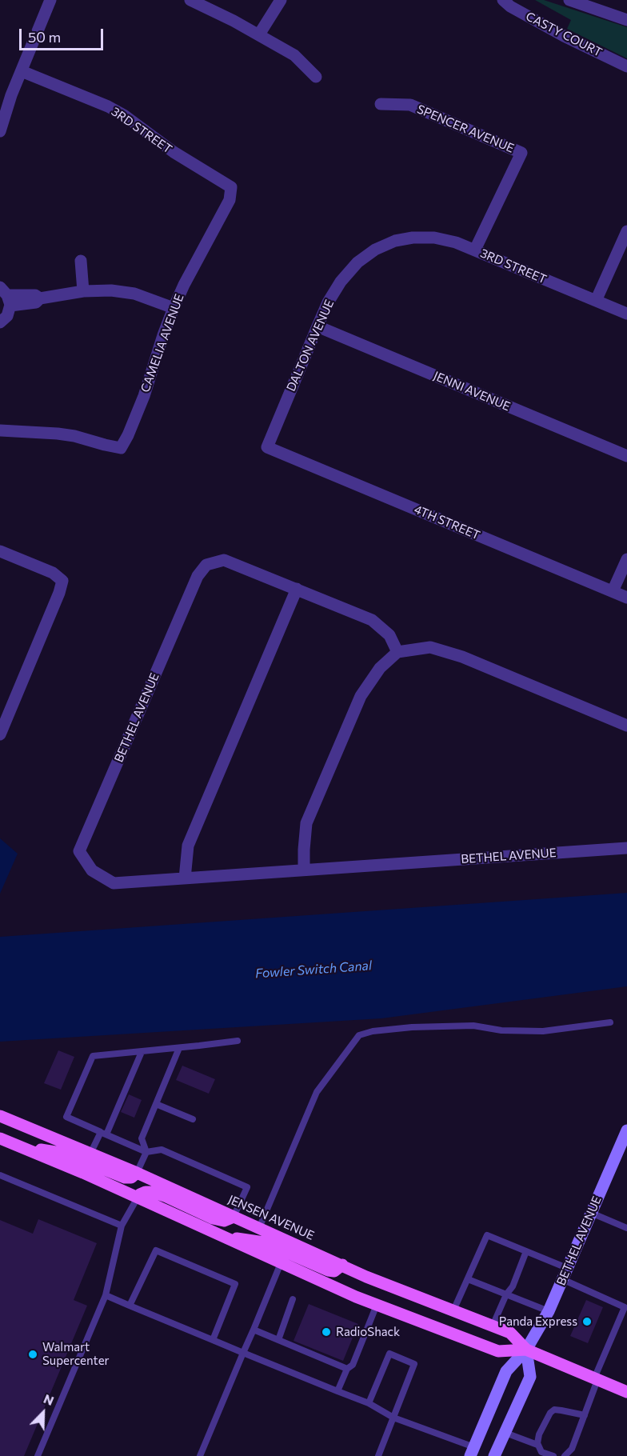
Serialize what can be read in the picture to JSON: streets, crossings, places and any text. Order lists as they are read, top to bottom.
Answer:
{
  "streets": {
    "main road": ["BETHEL AVENUE", "JENSEN AVENUE"],
    "street": [
      "CASTY COURT",
      "SPENCER AVENUE",
      "3RD STREET",
      "CAMELIA AVENUE",
      "DALTON AVENUE",
      "JENNI AVENUE",
      "4TH STREET"
    ]
  },
  "crossings": [
    ["SPENCER AVENUE", "3RD STREET"],
    ["3RD STREET", "CAMELIA AVENUE"],
    ["3RD STREET", "DALTON AVENUE"],
    ["DALTON AVENUE", "JENNI AVENUE"],
    ["DALTON AVENUE", "4TH STREET"],
    ["BETHEL AVENUE", "JENSEN AVENUE"]
  ],
  "water": ["Fowler Switch Canal"],
  "places": ["Panda Express", "RadioShack", "Walmart Supercenter"],
  "scale_bar": "50 m",
  "north": "top right"
}
